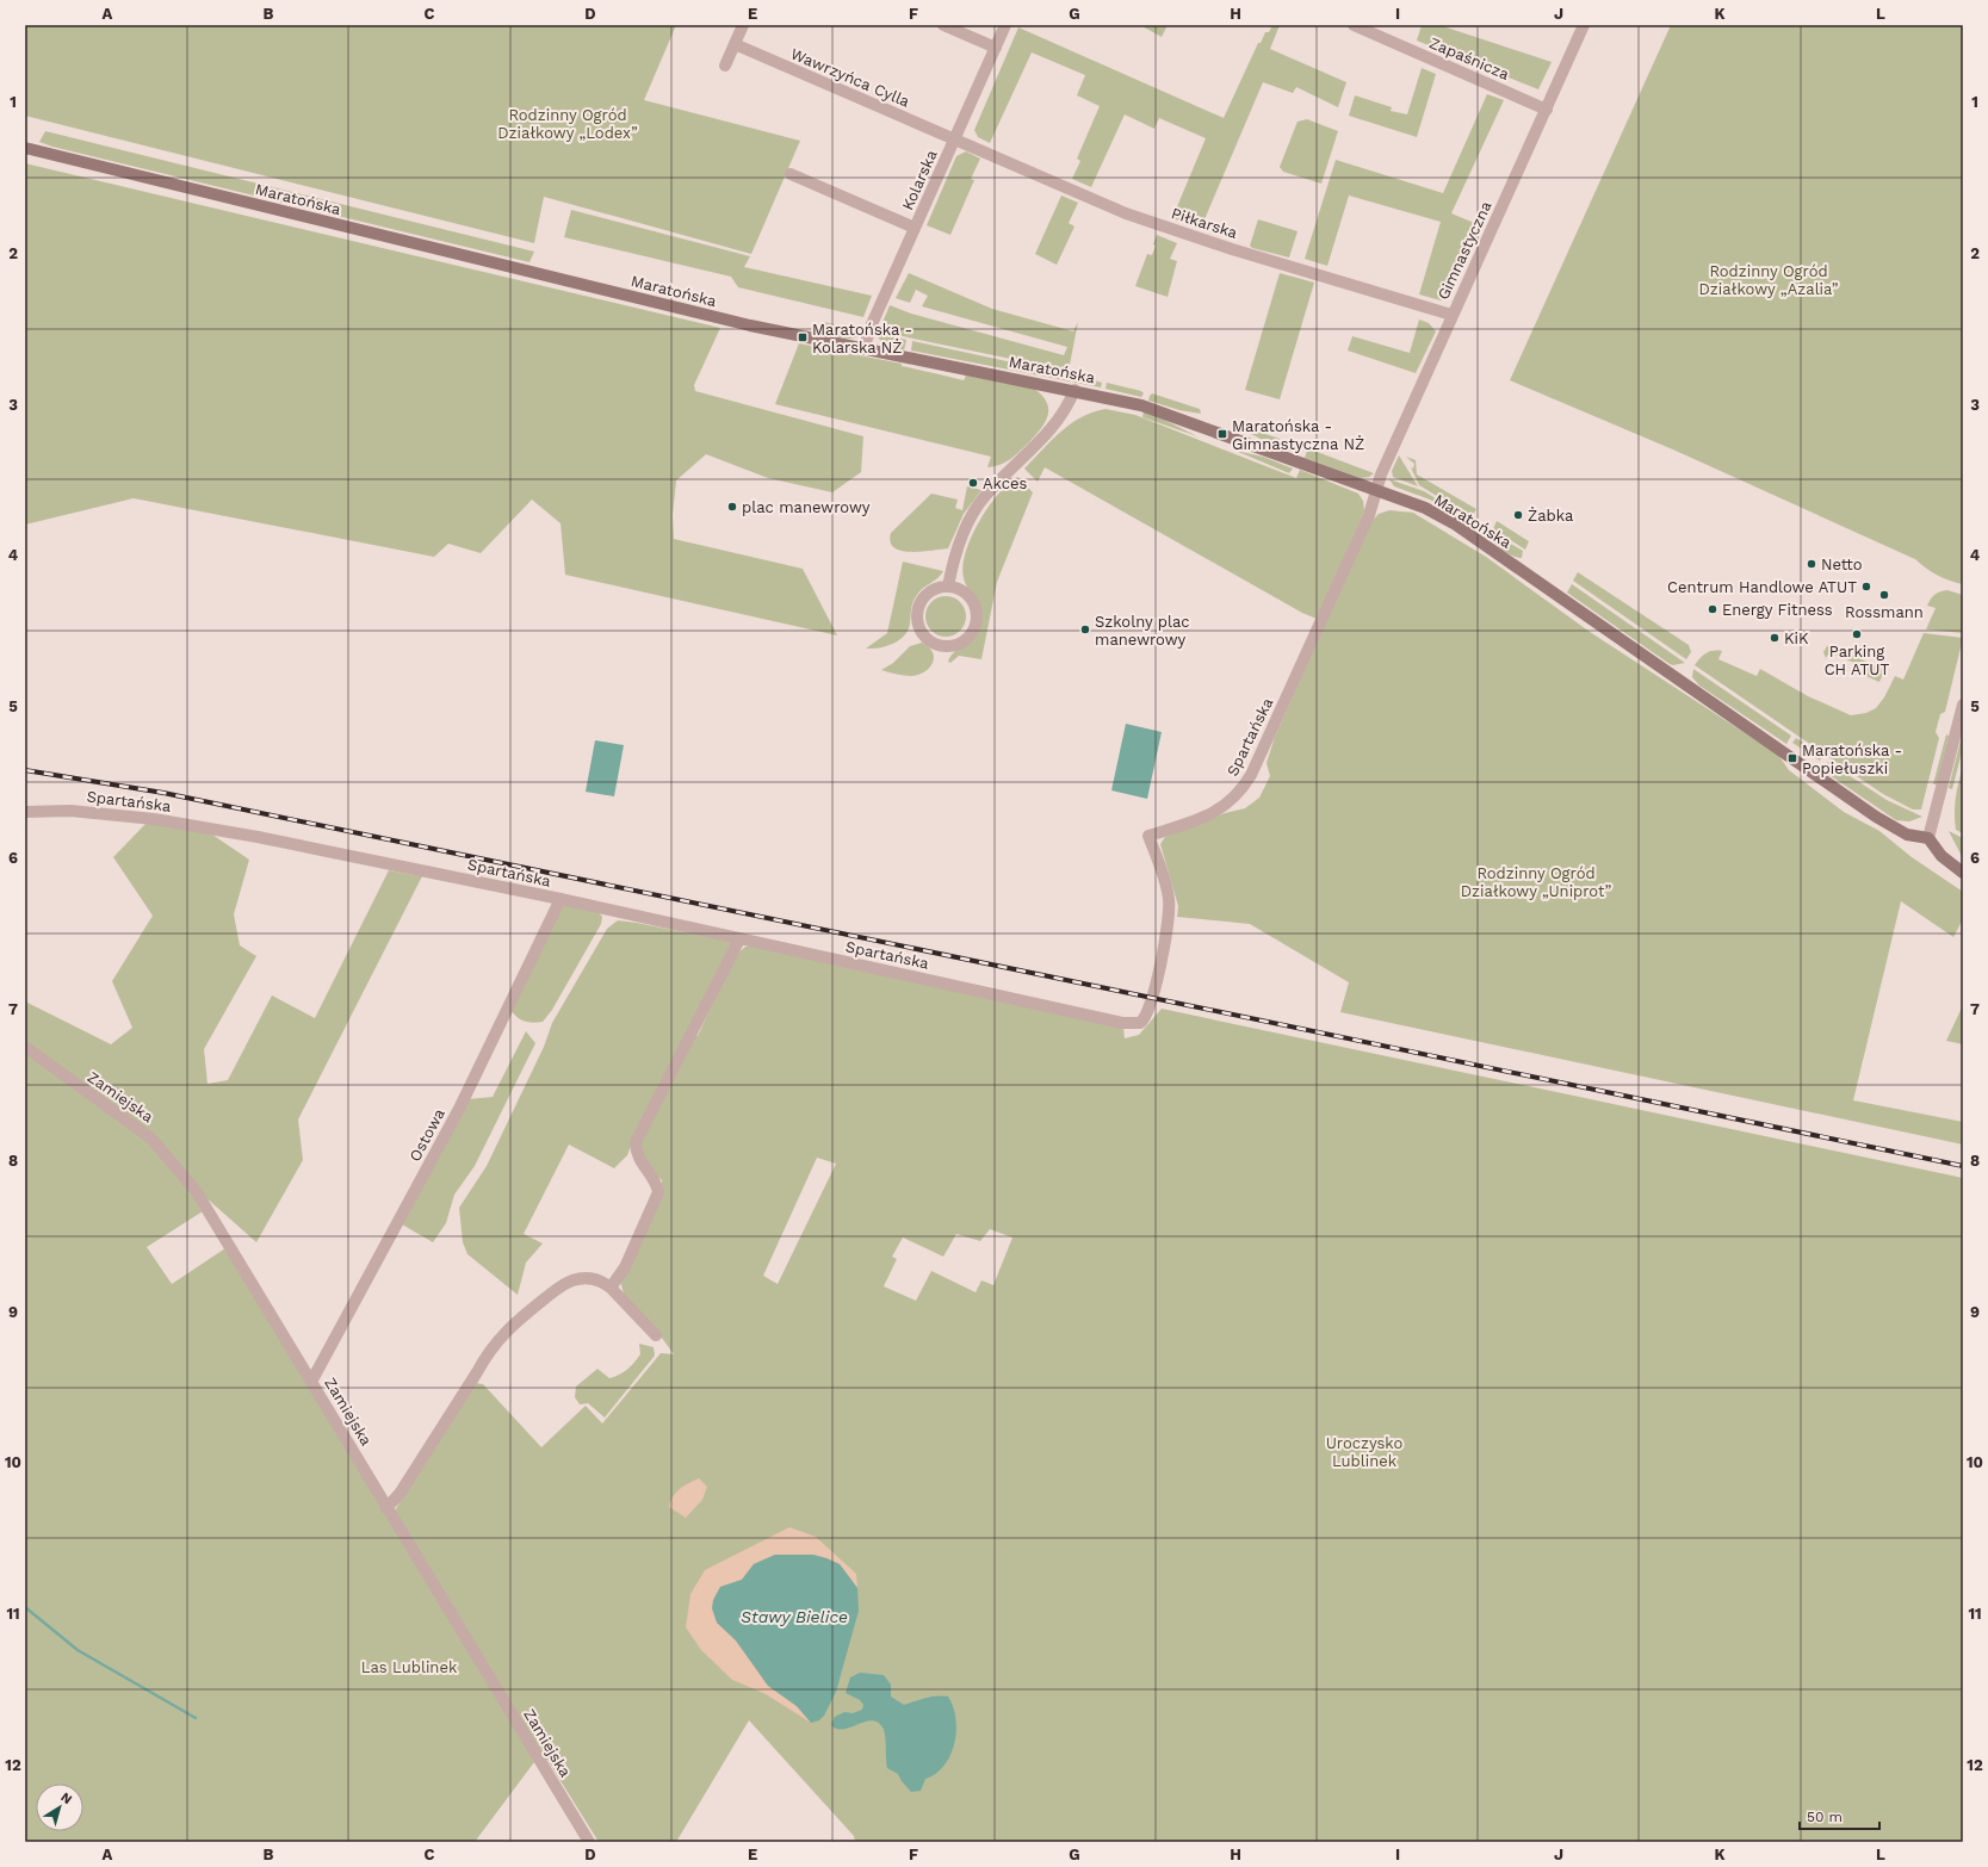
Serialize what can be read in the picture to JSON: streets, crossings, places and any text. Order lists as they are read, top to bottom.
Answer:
{
  "streets": {
    "main road": ["Maratońska"],
    "street": [
      "Zapaśnicza",
      "Wawrzyńca Cylla",
      "Kolarska",
      "Piłkarska",
      "Gimnastyczna",
      "Spartańska",
      "Zamiejska",
      "Ostowa"
    ]
  },
  "crossings": [
    ["Zapaśnicza", "Gimnastyczna"],
    ["Wawrzyńca Cylla", "Kolarska"],
    ["Wawrzyńca Cylla", "Piłkarska"],
    ["Kolarska", "Maratońska"],
    ["Kolarska", "Piłkarska"],
    ["Maratońska", "Gimnastyczna"],
    ["Piłkarska", "Gimnastyczna"],
    ["Gimnastyczna", "Spartańska"],
    ["Spartańska", "Ostowa"],
    ["Zamiejska", "Ostowa"]
  ],
  "water": ["Stawy Bielice"],
  "parks": [
    "Rodzinny Ogród Działkowy „Lodex”",
    "Rodzinny Ogród Działkowy „Azalia”",
    "Rodzinny Ogród Działkowy „Uniprot”",
    "Uroczysko Lublinek",
    "Las Lublinek"
  ],
  "places": {
    "transit": ["Maratońska - Kolarska NŻ", "Maratońska - Gimnastyczna NŻ", "Maratońska - Popiełuszki"],
    "other": [
      "Akces",
      "plac manewrowy",
      "Żabka",
      "Netto",
      "Centrum Handlowe ATUT",
      "Rossmann",
      "Energy Fitness",
      "Szkolny plac manewrowy",
      "Parking CH ATUT",
      "KiK"
    ]
  },
  "scale_bar": "50 m",
  "north": "top right",
  "grid": {
    "columns": [
      "A",
      "B",
      "C",
      "D",
      "E",
      "F",
      "G",
      "H",
      "I",
      "J",
      "K",
      "L"
    ],
    "rows": [
      "1",
      "2",
      "3",
      "4",
      "5",
      "6",
      "7",
      "8",
      "9",
      "10",
      "11",
      "12"
    ]
  }
}
